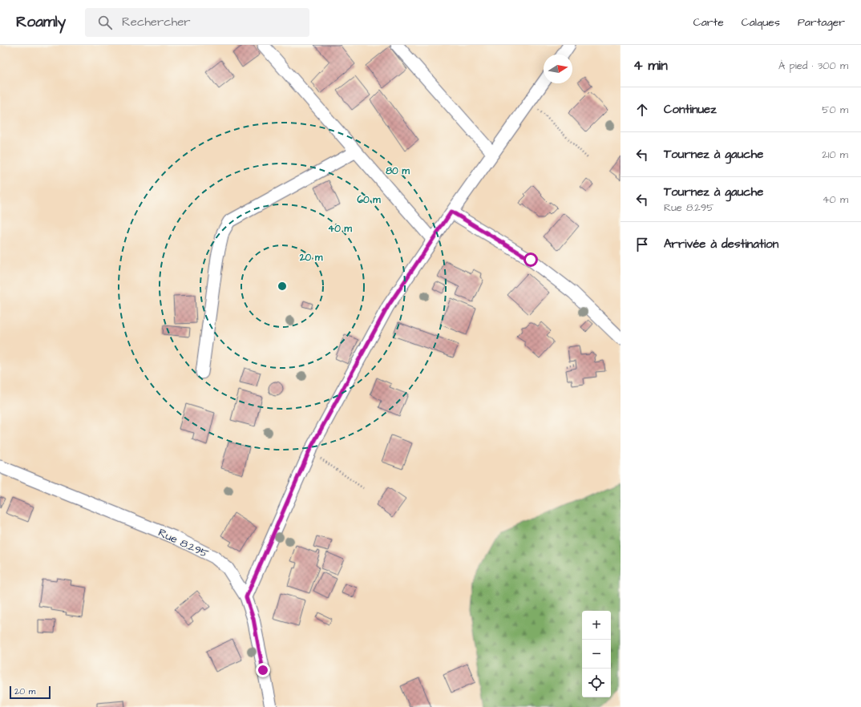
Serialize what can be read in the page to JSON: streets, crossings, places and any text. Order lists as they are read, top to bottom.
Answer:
{
  "streets": {
    "street": ["Rue 8.295"]
  },
  "scale_bar": "20 m",
  "north": "right",
  "page": {
    "header": "Roamly",
    "search": "Rechercher",
    "nav": ["Carte", "Calques", "Partager"],
    "heading": ["4 min", "À pied · 300 m"],
    "list": [
      ["Continuez", "50 m"],
      ["Tournez à gauche", "210 m"],
      ["Tournez à gauche", "Rue 8.295", "40 m"],
      "Arrivée à destination"
    ],
    "map_buttons": ["+", "−"],
    "scale": "20 m"
  },
  "rings": [
    "80 m",
    "60 m",
    "40 m",
    "20 m"
  ]
}
